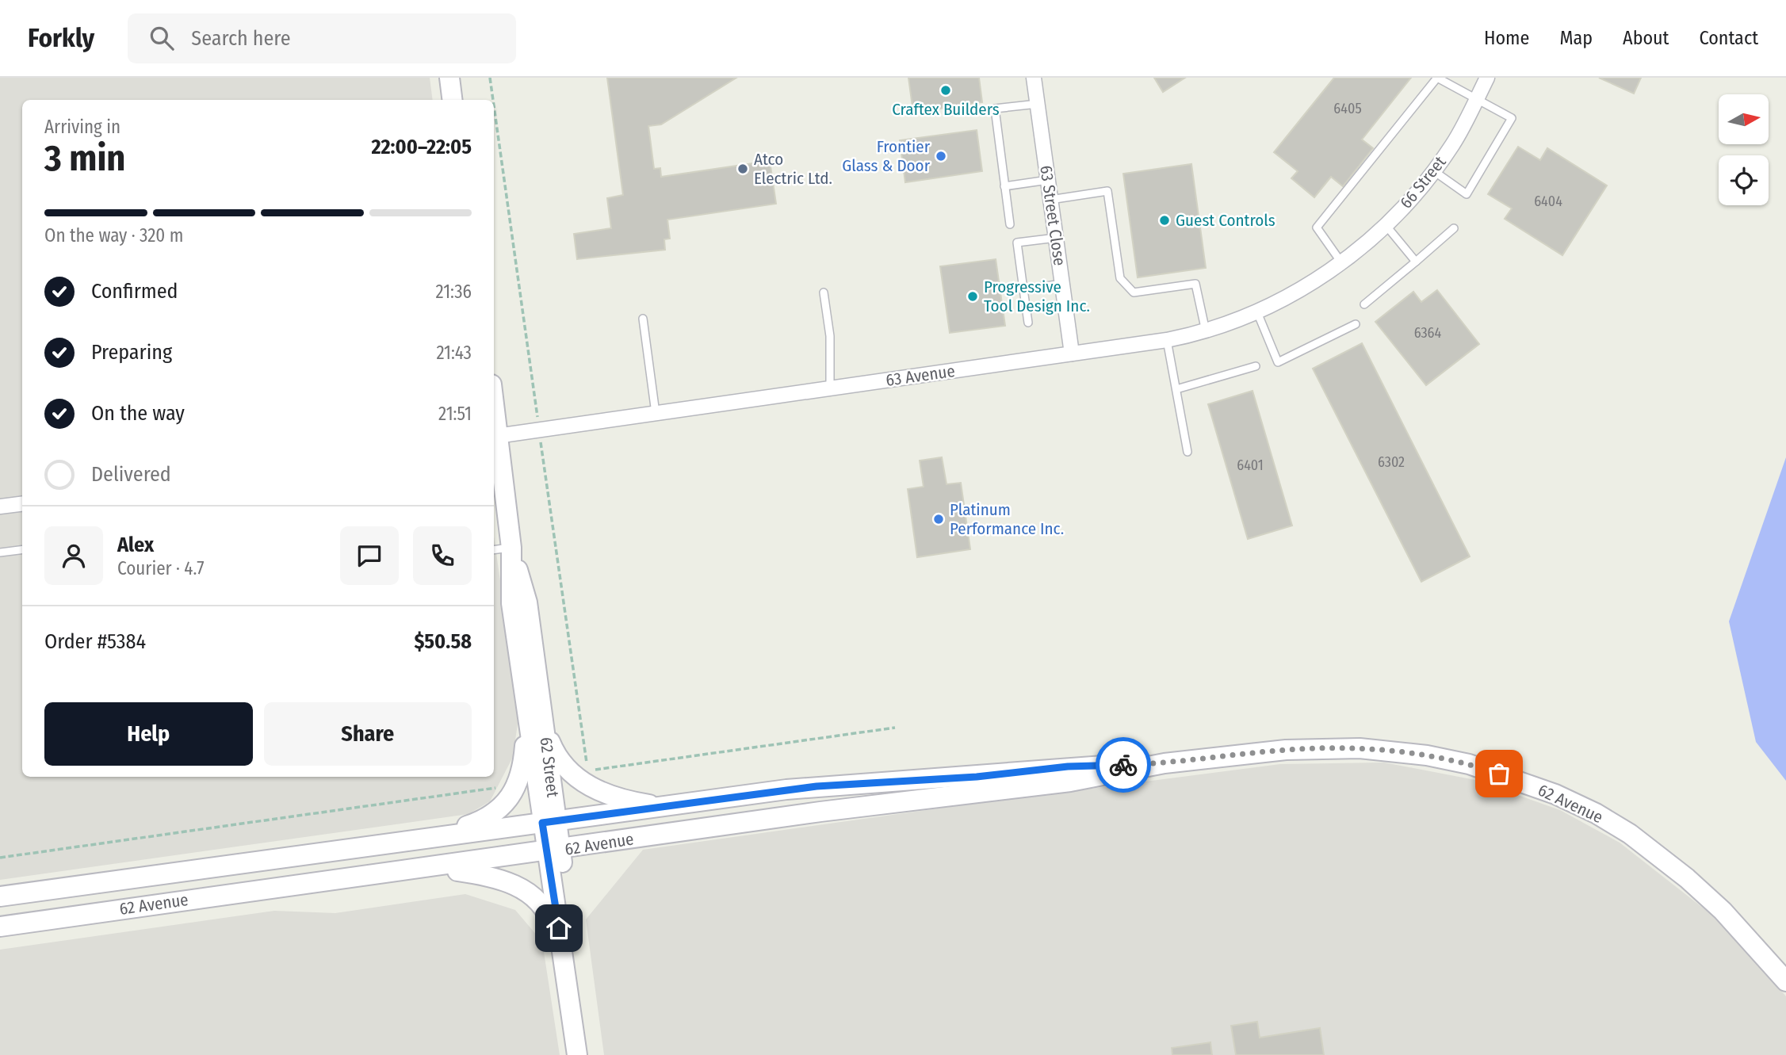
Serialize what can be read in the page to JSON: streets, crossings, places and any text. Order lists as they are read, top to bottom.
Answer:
{
  "streets": {
    "main road": ["62 Street", "62 Avenue"],
    "street": ["66 Street", "63 Street Close", "63 Avenue"]
  },
  "crossings": [
    ["66 Street", "63 Avenue"],
    ["63 Street Close", "63 Avenue"],
    ["63 Avenue", "62 Street"],
    ["62 Street", "62 Avenue"]
  ],
  "places": [
    "Craftex Builders",
    "Frontier Glass & Door",
    "Atco Electric Ltd.",
    "Guest Controls",
    "Progressive Tool Design Inc.",
    "Platinum Performance Inc."
  ],
  "house_numbers": [
    "6405",
    "6404",
    "6364",
    "6302",
    "6401"
  ],
  "north": "right",
  "page": {
    "header": "Forkly",
    "search": "Search here",
    "nav": [
      "Home",
      "Map",
      "About",
      "Contact"
    ],
    "heading": ["3 min", "Arriving in", "22:00–22:05"],
    "panel": [
      "Alex",
      "Courier · 4.7",
      "Order #5384",
      "$50.58"
    ],
    "bar": "On the way · 320 m",
    "list": [
      ["Confirmed", "21:36"],
      ["Preparing", "21:43"],
      ["On the way", "21:51"],
      "Delivered"
    ],
    "buttons": ["Help", "Share"]
  }
}
